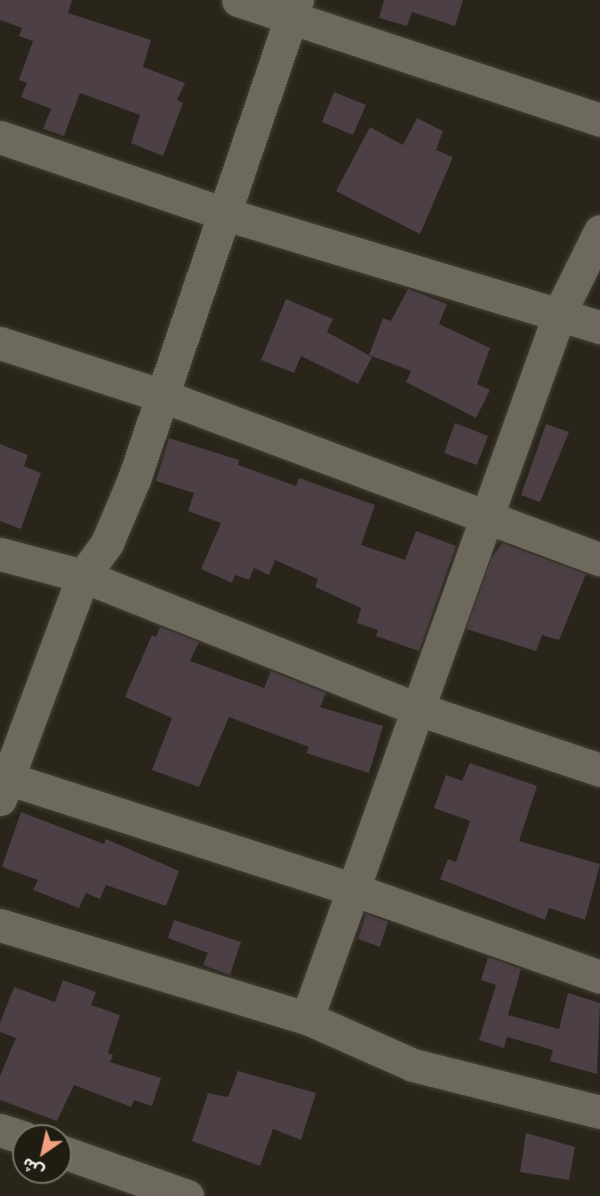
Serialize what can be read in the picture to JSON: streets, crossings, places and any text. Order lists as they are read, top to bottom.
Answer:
{
  "north": "bottom left"
}
